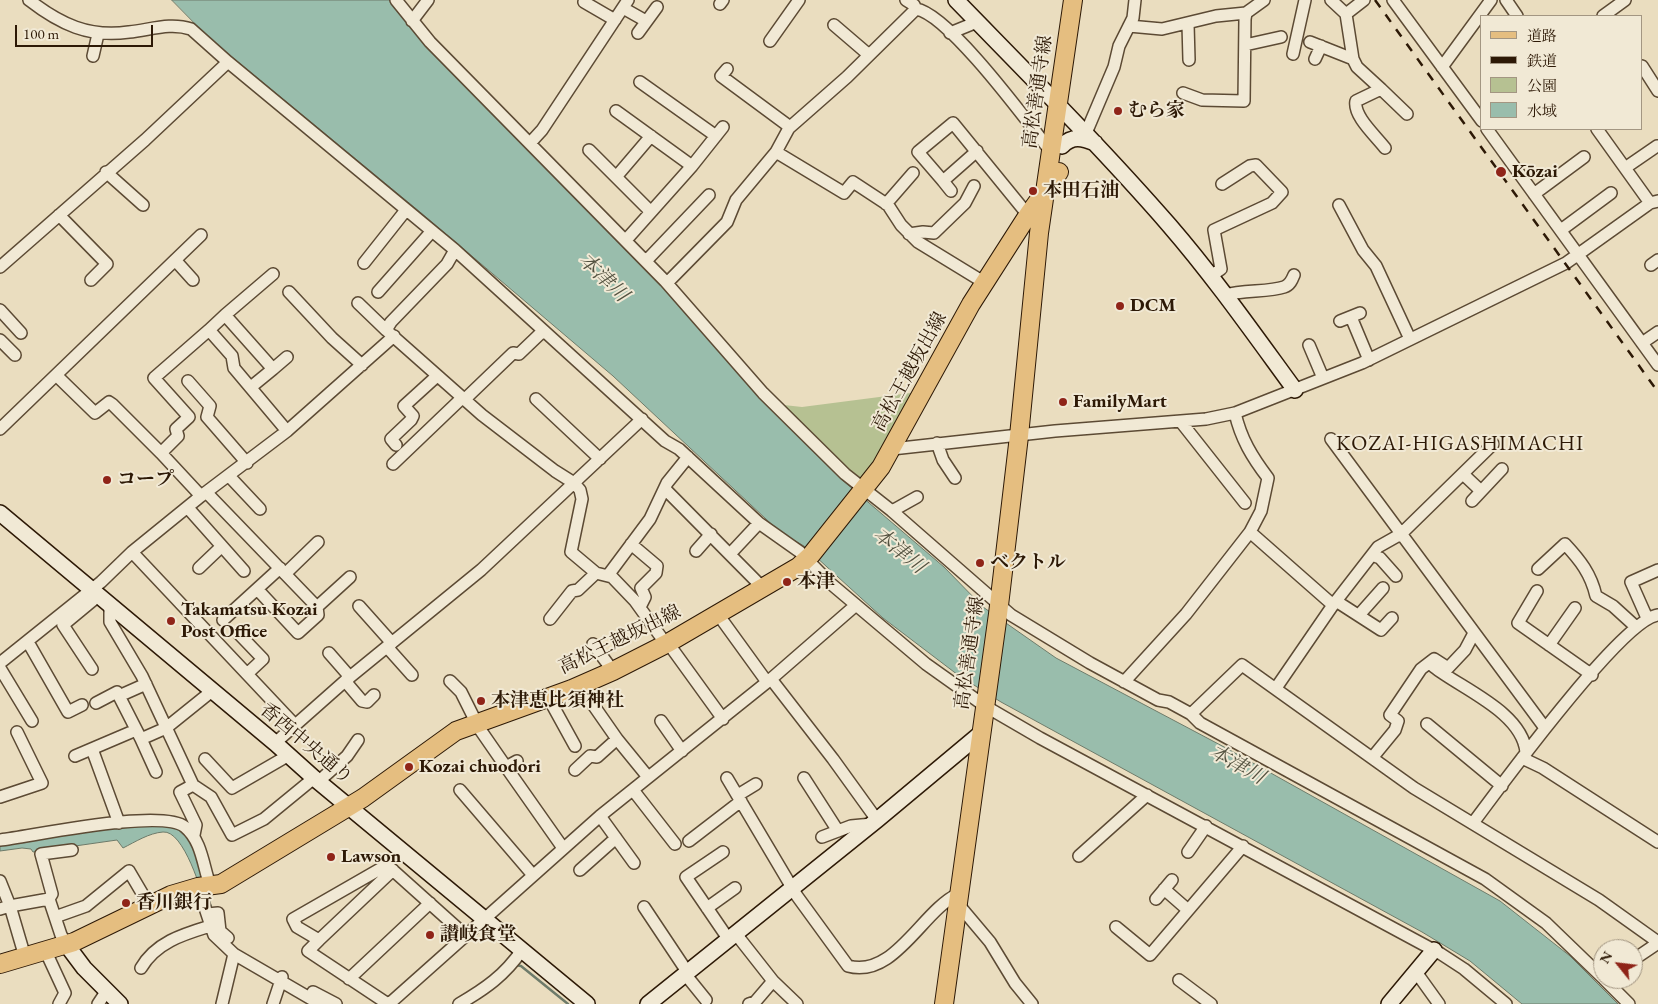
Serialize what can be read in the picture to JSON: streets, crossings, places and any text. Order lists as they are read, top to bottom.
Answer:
{
  "streets": {
    "main road": ["高松善通寺線", "高松王越坂出線"],
    "street": ["香西中央通り"]
  },
  "crossings": [
    ["高松善通寺線", "高松王越坂出線"],
    ["高松王越坂出線", "香西中央通り"]
  ],
  "districts": ["KOZAI-HIGASHIMACHI"],
  "water": ["本津川"],
  "places": [
    "むら家",
    "Kōzai",
    "本田石油",
    "DCM",
    "FamilyMart",
    "コープ",
    "ベクトル",
    "本津",
    "Takamatsu Kozai Post Office",
    "本津恵比須神社",
    "Kozai chuodori",
    "Lawson",
    "香川銀行",
    "讃岐食堂"
  ],
  "legend": [
    "道路",
    "鉄道",
    "公園",
    "水域"
  ],
  "scale_bar": "100 m",
  "north": "top left"
}
